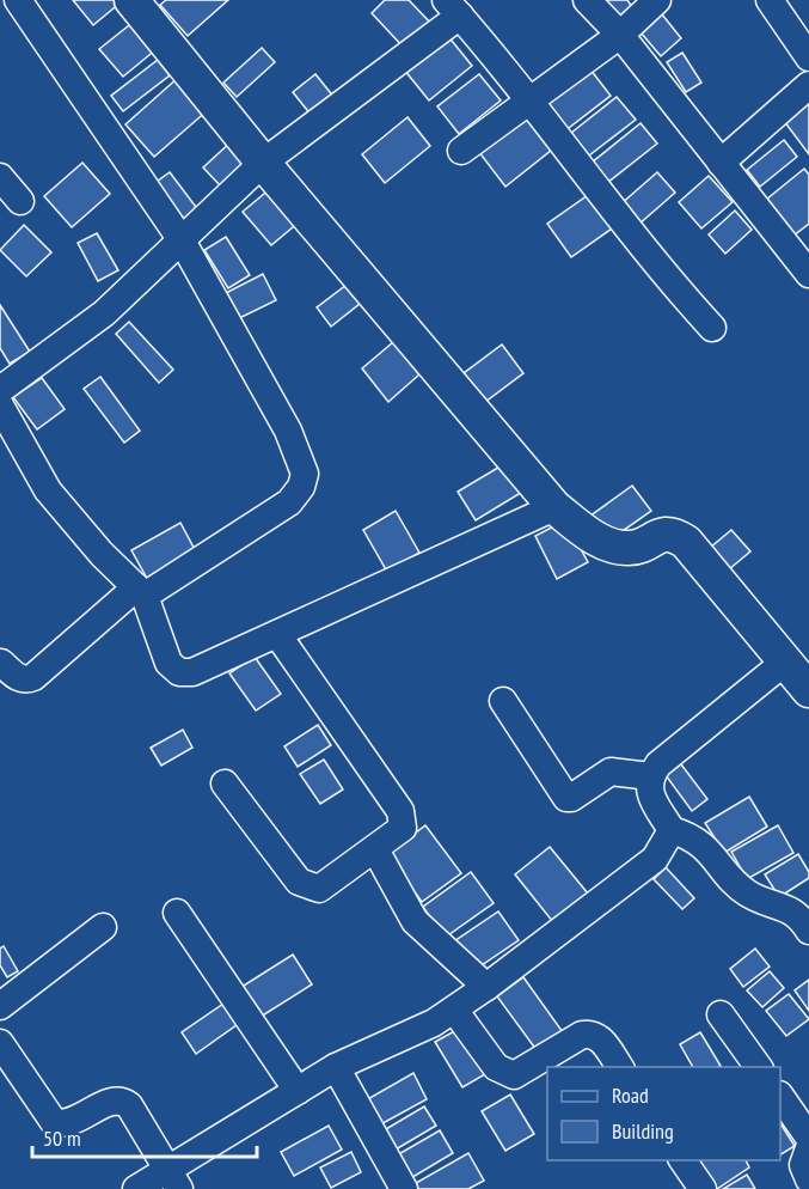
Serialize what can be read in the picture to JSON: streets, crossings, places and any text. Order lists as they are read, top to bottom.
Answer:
{
  "legend": ["Road", "Building"],
  "scale_bar": "50 m"
}
